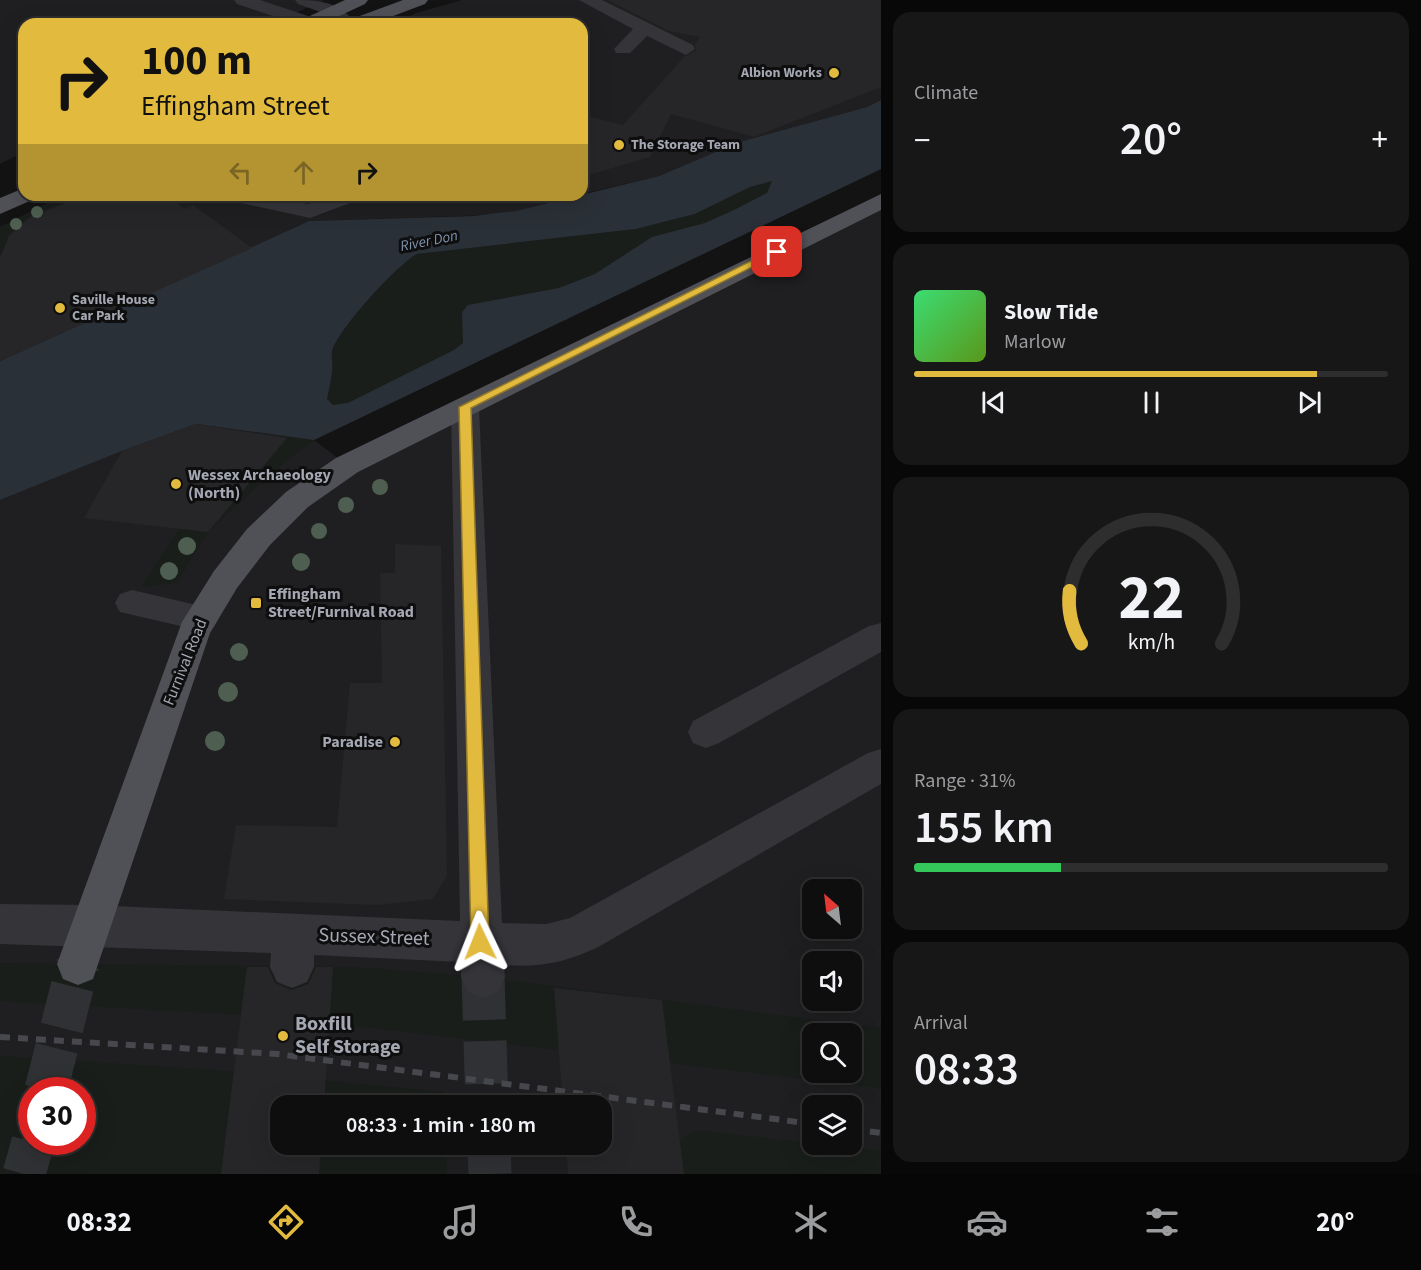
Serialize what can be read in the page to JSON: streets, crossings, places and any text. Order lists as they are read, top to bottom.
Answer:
{
  "streets": {
    "main road": ["Furnival Road"],
    "street": ["Sussex Street"]
  },
  "crossings": [
    ["Furnival Road", "Sussex Street"]
  ],
  "water": ["River Don"],
  "places": {
    "other": [
      "Albion Works",
      "The Storage Team",
      "Saville House Car Park",
      "Wessex Archaeology (North)",
      "Paradise",
      "Boxfill Self Storage"
    ],
    "transit": ["Effingham Street/Furnival Road"]
  },
  "north": "top left",
  "page": {
    "tile": [
      "Climate",
      ["Range · 31%", "155 km"],
      ["Arrival", "08:33"]
    ],
    "turn": ["100 m", "Effingham Street"],
    "heat": ["−", "20°", "+"],
    "song": ["Slow Tide", "Marlow"],
    "limit": "30",
    "trip": "08:33 · 1 min · 180 m",
    "tabs": ["08:32", "20°"],
    "gauge": ["22", "km/h"]
  }
}
